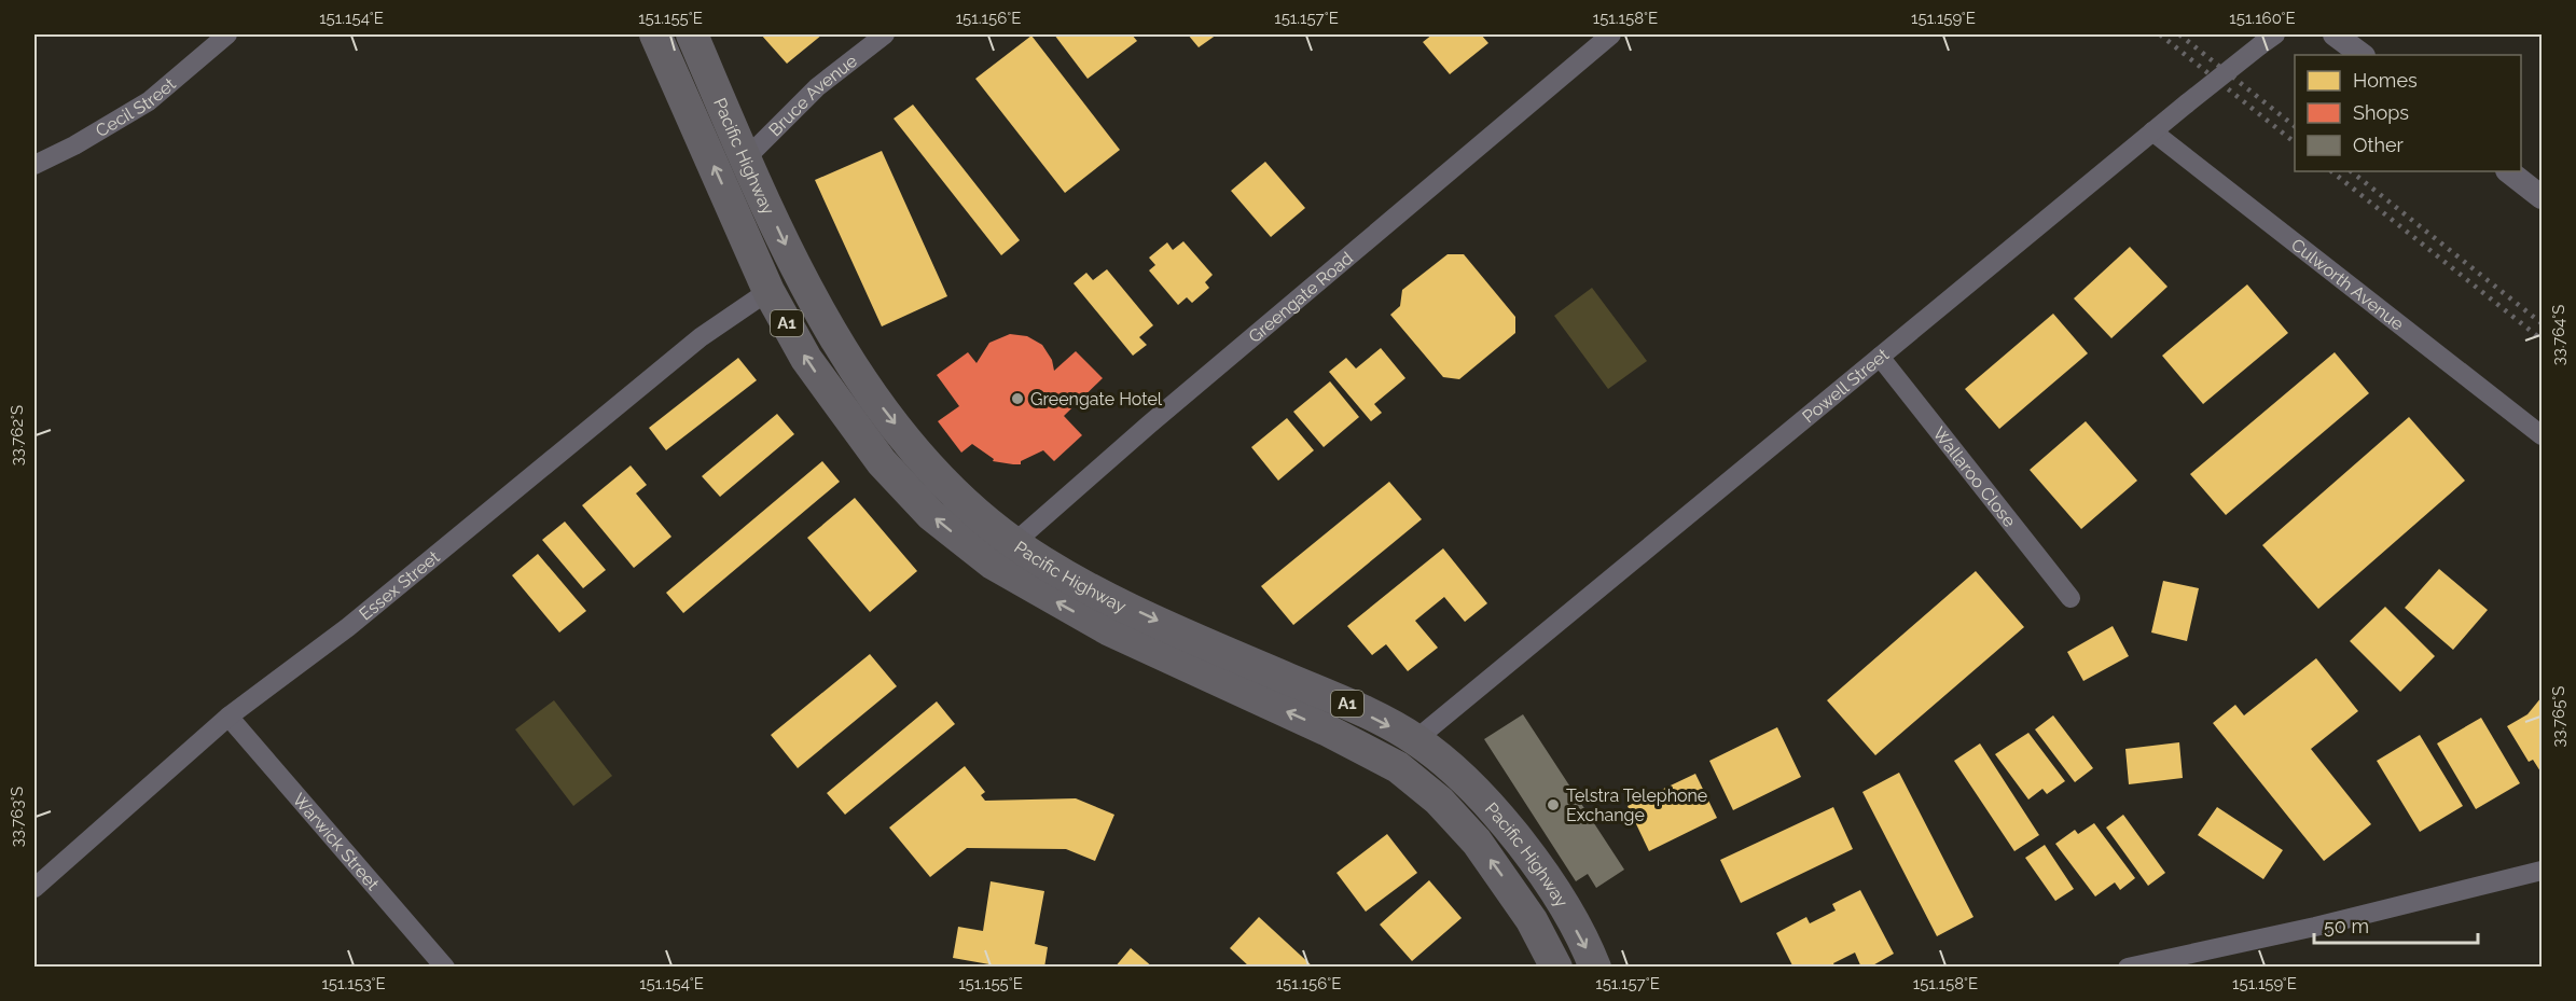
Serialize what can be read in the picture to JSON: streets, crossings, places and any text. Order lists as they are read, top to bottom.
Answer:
{
  "streets": {
    "highway": ["Pacific Highway", "A1"],
    "street": [
      "Bruce Avenue",
      "Cecil Street",
      "Culworth Avenue",
      "Greengate Road",
      "Powell Street",
      "Wallaroo Close",
      "Essex Street",
      "Warwick Street"
    ]
  },
  "crossings": [
    ["Bruce Avenue", "Pacific Highway"],
    ["Pacific Highway", "Greengate Road"],
    ["Pacific Highway", "Powell Street"],
    ["Pacific Highway", "Essex Street"],
    ["Culworth Avenue", "Powell Street"],
    ["Powell Street", "Wallaroo Close"],
    ["Essex Street", "Warwick Street"]
  ],
  "places": ["Greengate Hotel", "Telstra Telephone Exchange"],
  "legend": ["Homes", "Shops", "Other"],
  "scale_bar": "50 m",
  "coordinates": [
    "151.154°E",
    "151.155°E",
    "151.156°E",
    "151.157°E",
    "151.158°E",
    "151.159°E",
    "151.160°E",
    "33.764°S",
    "33.762°S",
    "33.765°S",
    "33.763°S",
    "151.153°E"
  ]
}
